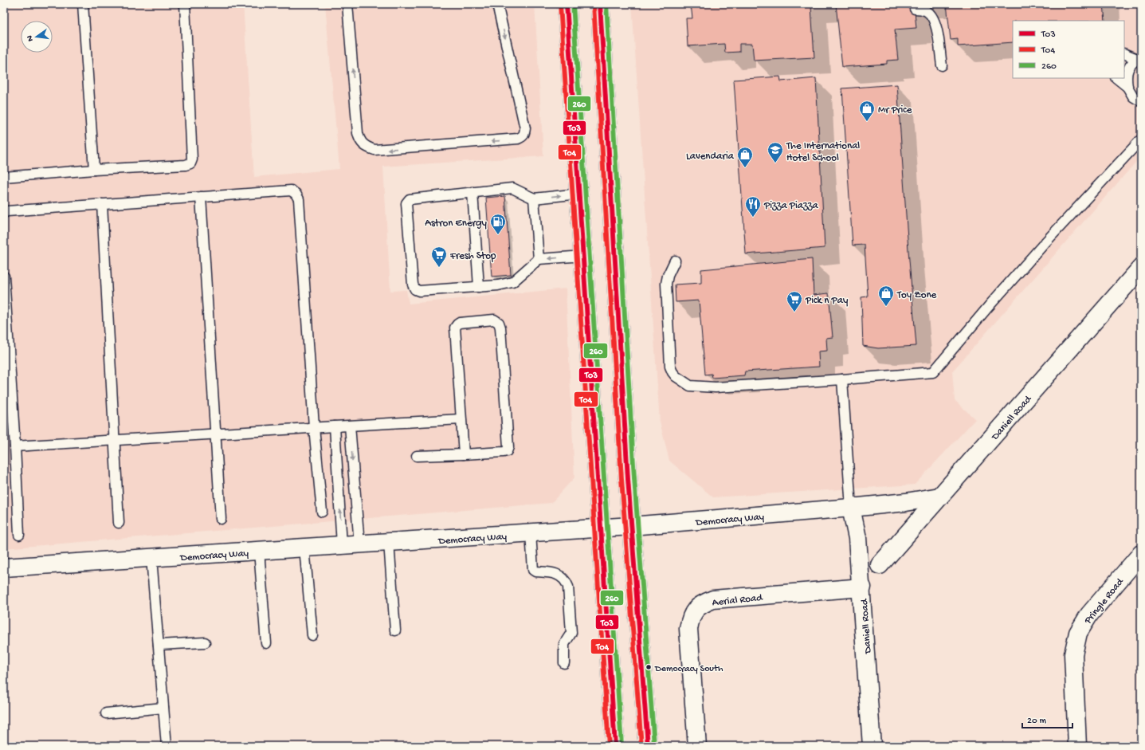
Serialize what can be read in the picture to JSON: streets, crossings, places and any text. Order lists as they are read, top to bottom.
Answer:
{
  "streets": {
    "street": [
      "Daniell Road",
      "Democracy Way",
      "Aerial Road",
      "Pringle Road"
    ]
  },
  "crossings": [
    ["Daniell Road", "Democracy Way"],
    ["Daniell Road", "Aerial Road"]
  ],
  "places": {
    "shop": ["Mr Price", "Lavendaria", "Toy Zone"],
    "school or university": ["The International Hotel School"],
    "restaurant": ["Pizza Piazza"],
    "fuel station": ["Astron Energy"],
    "supermarket": ["Fresh Stop", "Pick n Pay"],
    "other": ["Democracy South"]
  },
  "lines": ["transit line T03", "transit line T04", "transit line 260"],
  "legend": ["T03", "T04", "260"],
  "scale_bar": "20 m",
  "north": "left"
}
